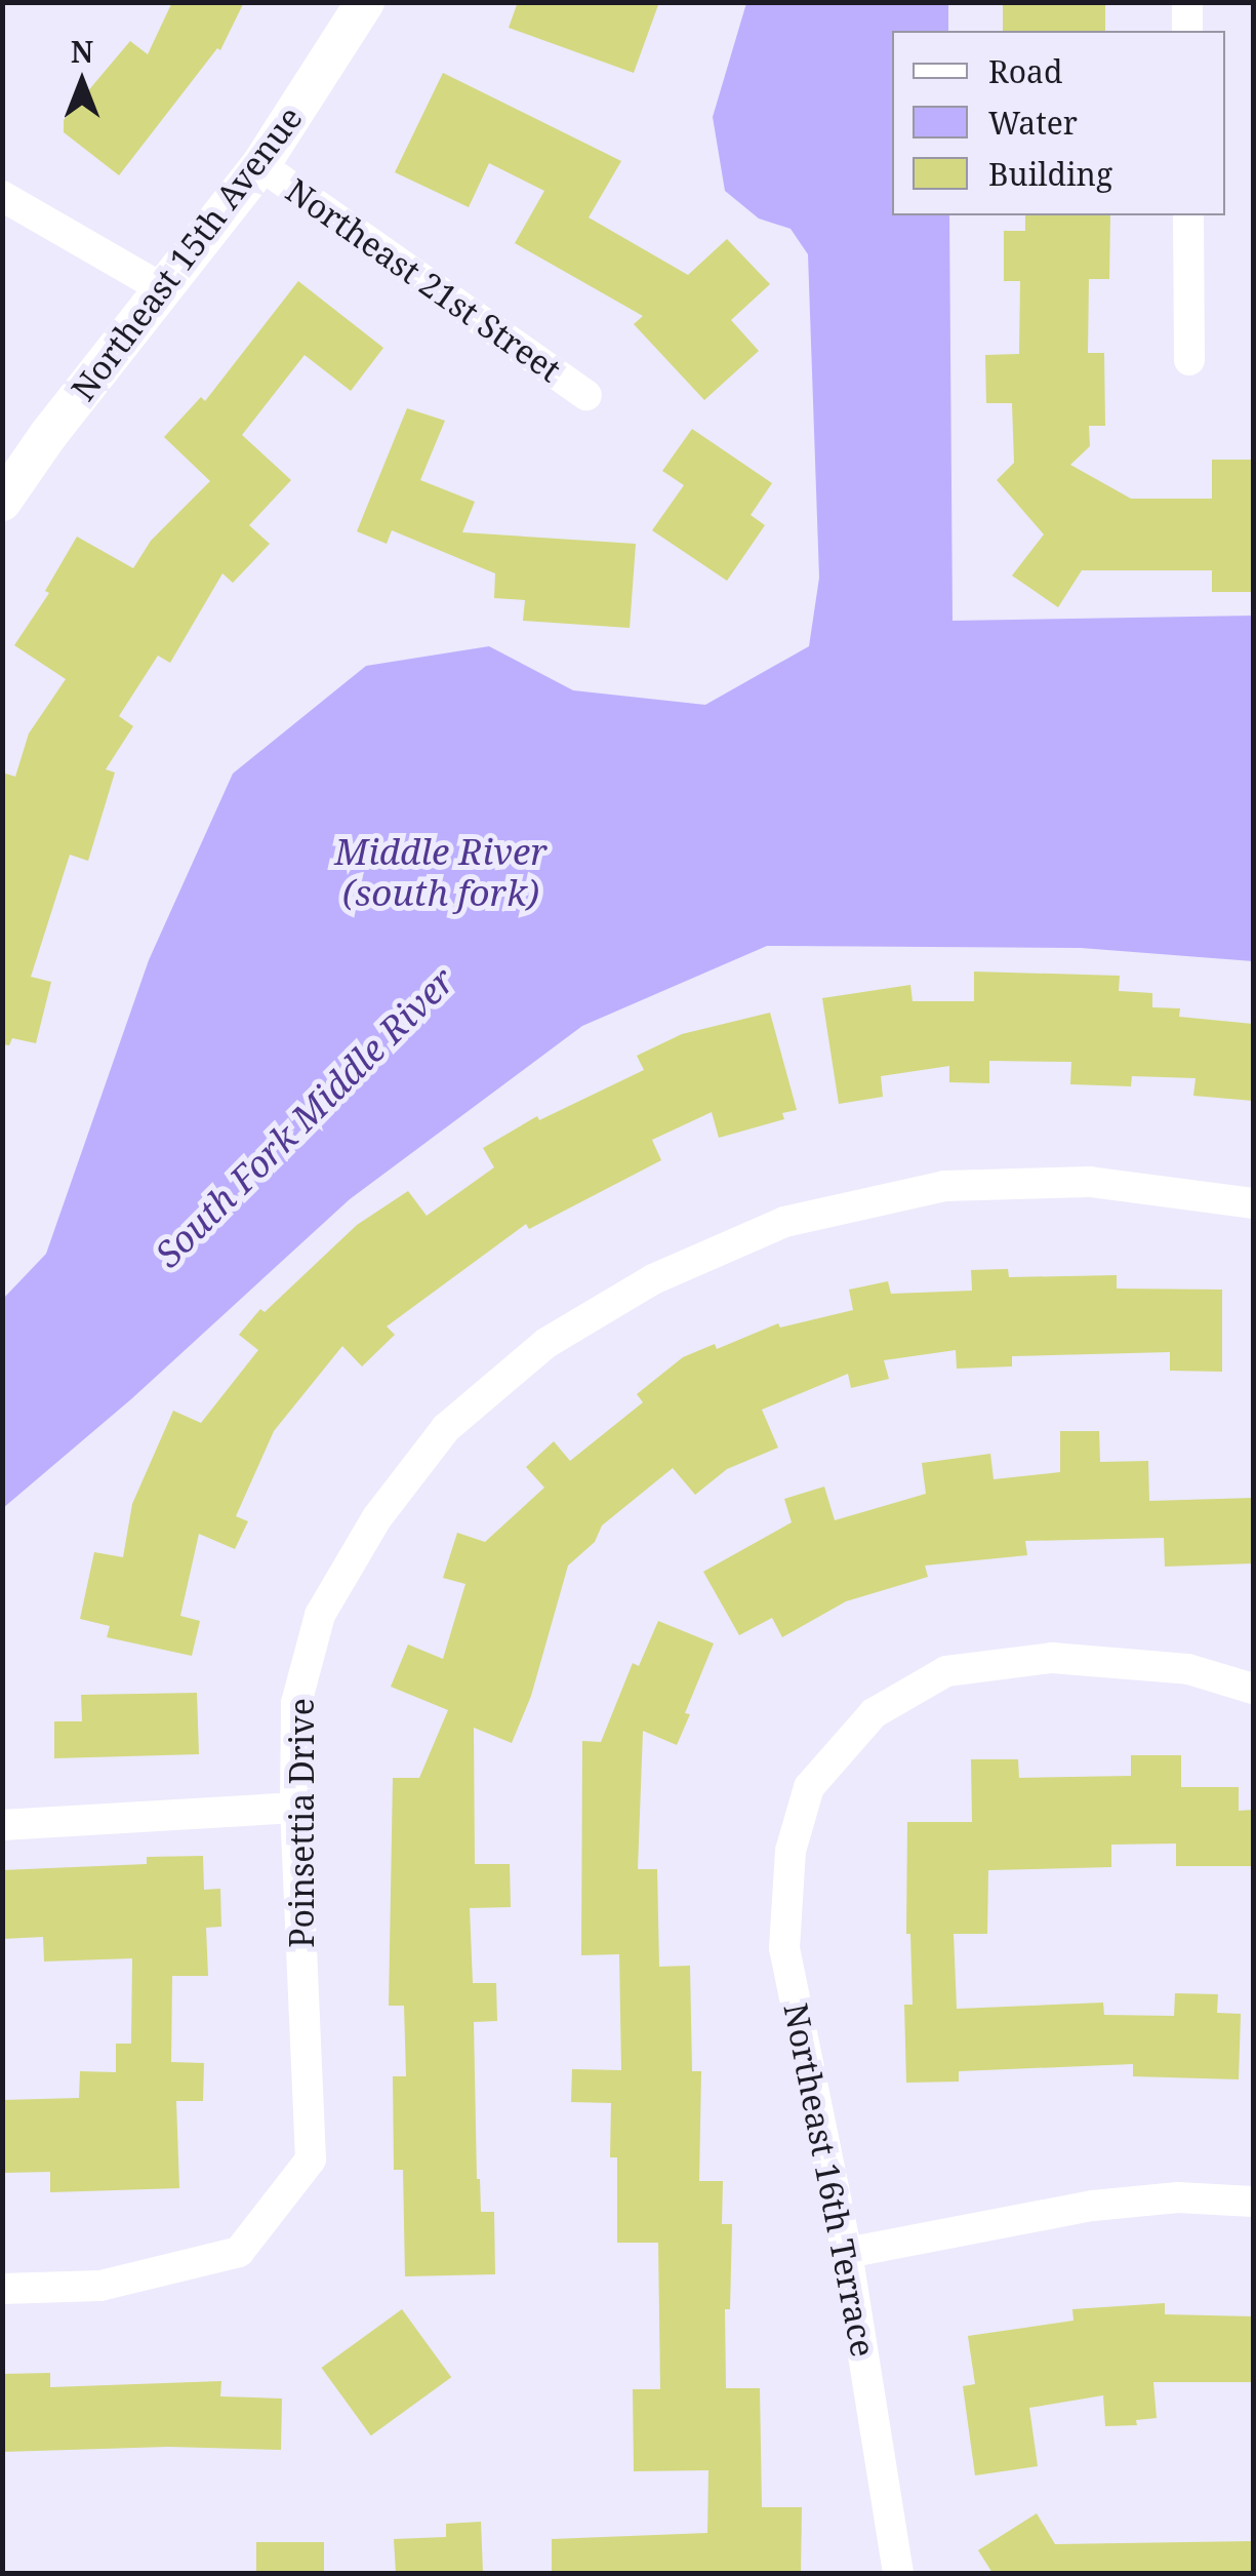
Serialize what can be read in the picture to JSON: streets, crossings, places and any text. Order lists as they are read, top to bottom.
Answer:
{
  "streets": {
    "street": [
      "Northeast 15th Avenue",
      "Northeast 21st Street",
      "Poinsettia Drive",
      "Northeast 16th Terrace"
    ]
  },
  "crossings": [
    ["Northeast 15th Avenue", "Northeast 21st Street"]
  ],
  "water": ["Middle River (south fork)", "South Fork Middle River"],
  "legend": ["Road", "Water", "Building"],
  "north": "top"
}
